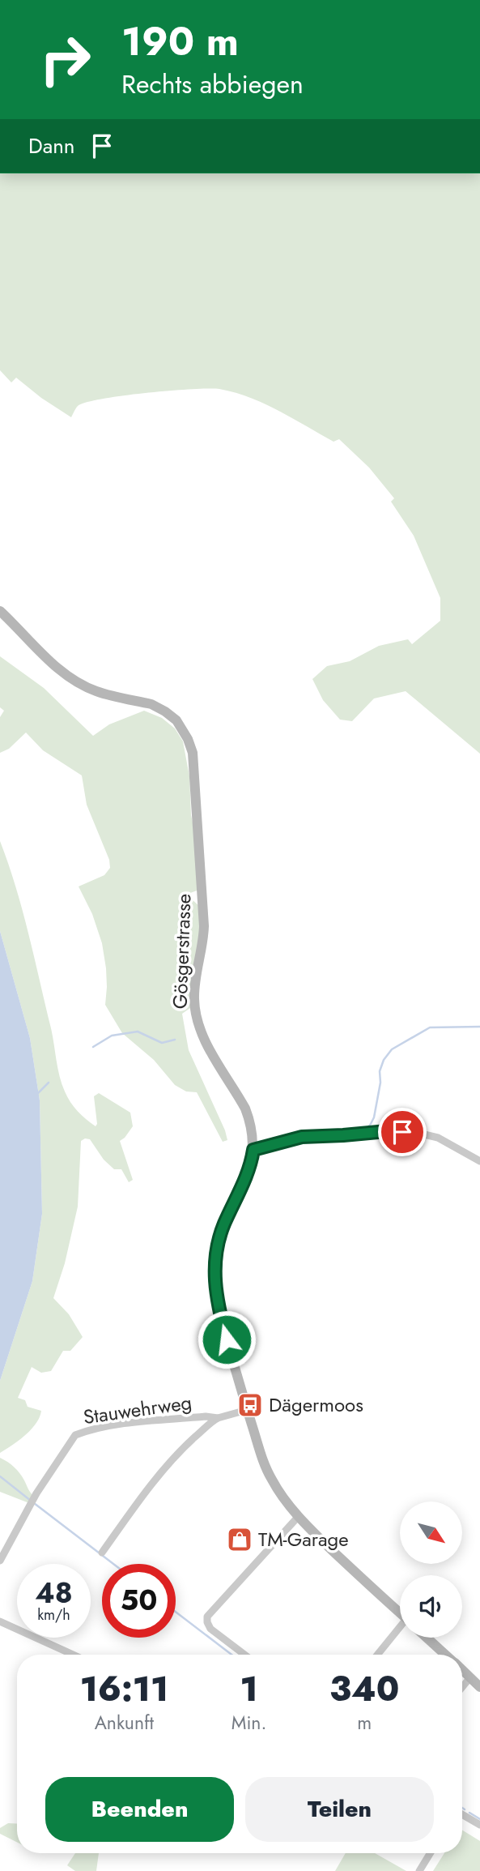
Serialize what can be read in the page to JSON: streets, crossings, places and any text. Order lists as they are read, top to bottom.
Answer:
{
  "streets": {
    "main road": ["Gösgerstrasse"],
    "street": ["Stauwehrweg"]
  },
  "crossings": [
    ["Gösgerstrasse", "Stauwehrweg"]
  ],
  "places": {
    "bus stop": ["Dägermoos"],
    "shop": ["TM-Garage"]
  },
  "north": "bottom right",
  "page": {
    "turn": ["190 m", "Rechts abbiegen"],
    "then": "Dann",
    "speed": "48 km/h",
    "limit": "50",
    "eta": [
      "16:11",
      "Ankunft",
      "1",
      "Min.",
      "340",
      "m"
    ],
    "buttons": ["Beenden", "Teilen"]
  }
}
